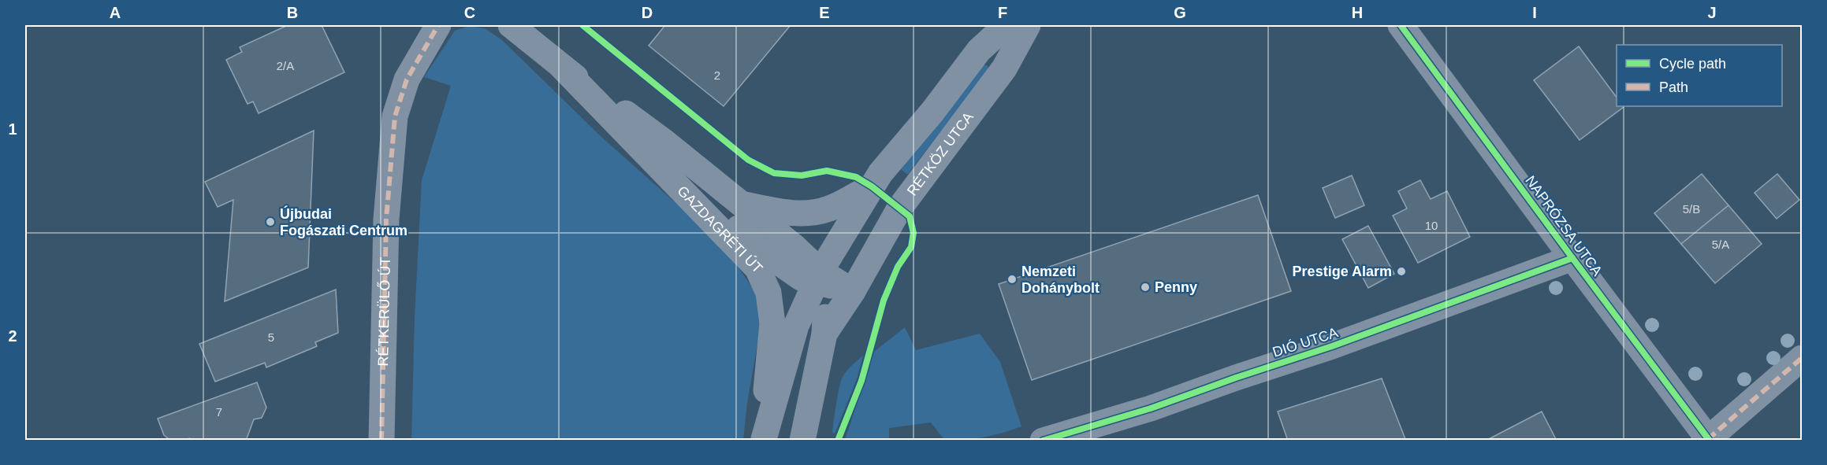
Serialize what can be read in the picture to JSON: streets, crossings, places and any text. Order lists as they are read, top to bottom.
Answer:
{
  "streets": {
    "street": [
      "RÉTKÖZ UTCA",
      "NAPRÓZSA UTCA",
      "GAZDAGRÉTI ÚT",
      "RÉTKERÜLŐ ÚT",
      "DIÓ UTCA"
    ]
  },
  "crossings": [
    ["NAPRÓZSA UTCA", "DIÓ UTCA"]
  ],
  "places": [
    "Újbudai Fogászati Centrum",
    "Prestige Alarm",
    "Nemzeti Dohánybolt",
    "Penny"
  ],
  "house_numbers": [
    "2/A",
    "2",
    "5/B",
    "10",
    "5/A",
    "5",
    "7"
  ],
  "legend": ["Cycle path", "Path"],
  "grid": {
    "columns": [
      "A",
      "B",
      "C",
      "D",
      "E",
      "F",
      "G",
      "H",
      "I",
      "J"
    ],
    "rows": ["1", "2"]
  }
}
